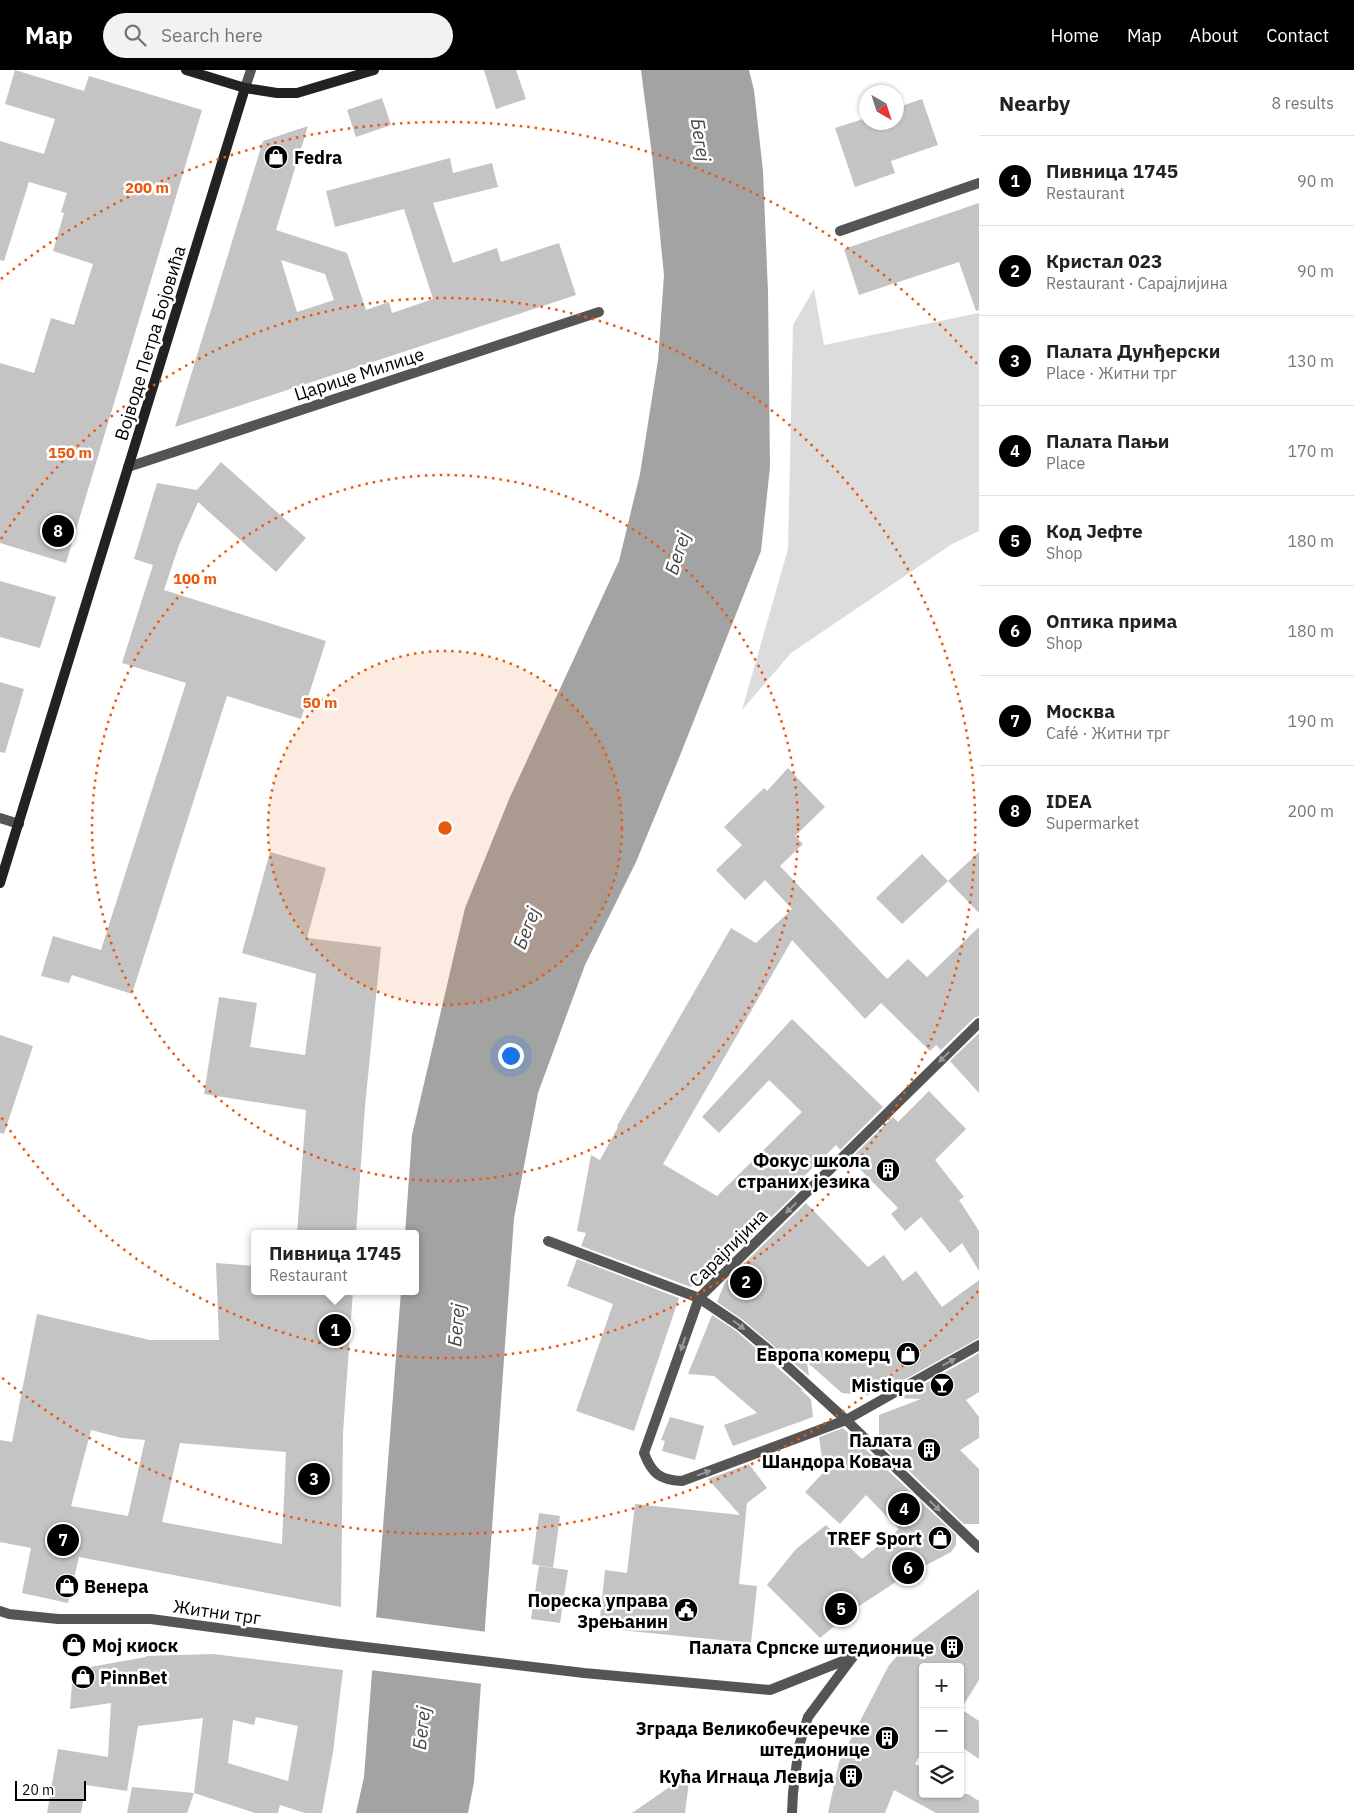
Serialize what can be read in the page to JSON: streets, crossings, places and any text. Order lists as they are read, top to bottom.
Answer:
{
  "streets": {
    "street": [
      "Војводе Петра Бојовића",
      "Царице Милице",
      "Сарајлијина",
      "Житни трг"
    ]
  },
  "crossings": [
    ["Војводе Петра Бојовића", "Царице Милице"]
  ],
  "water": ["Бегеј"],
  "places": {
    "shop": [
      "Fedra",
      "Европа комерц",
      "TREF Sport",
      "Венера",
      "Мој киоск",
      "PinnBet"
    ],
    "building": [
      "Фокус школа страних језика",
      "Палата Шандора Ковача",
      "Палата Српске штедионице",
      "Зграда Великобечкеречке штедионице",
      "Кућа Игнаца Левија"
    ],
    "bar": ["Mistique"],
    "public building": ["Пореска управа Зрењанин"]
  },
  "scale_bar": "20 m",
  "north": "bottom right",
  "page": {
    "header": "Map",
    "search": "Search here",
    "nav": [
      "Home",
      "Map",
      "About",
      "Contact"
    ],
    "heading": ["Nearby", "8 results"],
    "list": [
      {
        "mark": "1",
        "name": "Пивница 1745",
        "note": "Restaurant",
        "value": "90 m"
      },
      {
        "mark": "2",
        "name": "Кристал 023",
        "note": "Restaurant · Сарајлијина",
        "value": "90 m"
      },
      {
        "mark": "3",
        "name": "Палата Дунђерски",
        "note": "Place · Житни трг",
        "value": "130 m"
      },
      {
        "mark": "4",
        "name": "Палата Пањи",
        "note": "Place",
        "value": "170 m"
      },
      {
        "mark": "5",
        "name": "Код Јефте",
        "note": "Shop",
        "value": "180 m"
      },
      {
        "mark": "6",
        "name": "Оптика прима",
        "note": "Shop",
        "value": "180 m"
      },
      {
        "mark": "7",
        "name": "Москва",
        "note": "Café · Житни трг",
        "value": "190 m"
      },
      {
        "mark": "8",
        "name": "IDEA",
        "note": "Supermarket",
        "value": "200 m"
      }
    ],
    "pins": [
      "8",
      "2",
      "1",
      "3",
      "4",
      "7",
      "6",
      "5"
    ],
    "popup": ["Пивница 1745", "Restaurant"],
    "map_buttons": ["+", "−"],
    "scale": "20 m"
  },
  "rings": [
    "200 m",
    "150 m",
    "100 m",
    "50 m"
  ]
}
